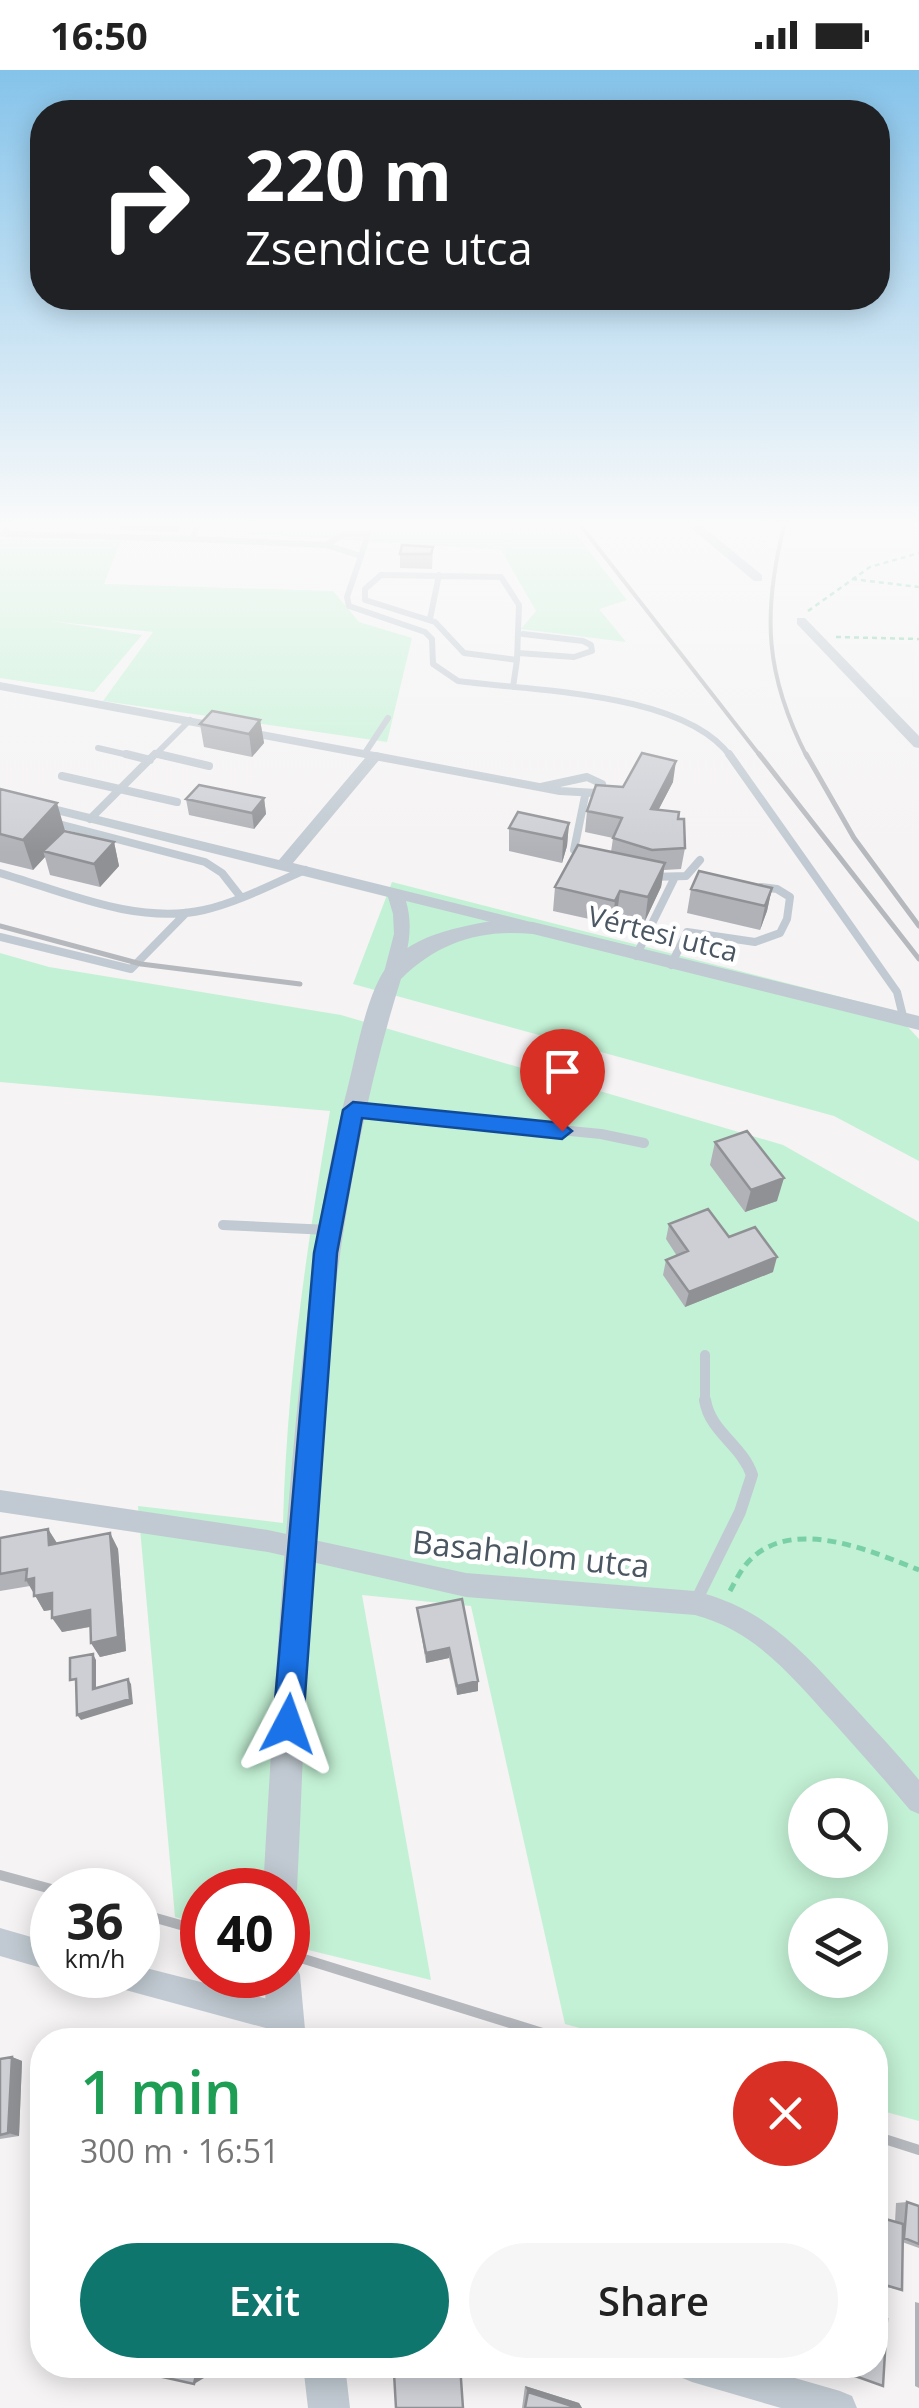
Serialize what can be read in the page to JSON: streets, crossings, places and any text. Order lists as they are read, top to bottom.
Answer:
{
  "streets": {
    "street": ["Vértesi utca", "Basahalom utca"]
  },
  "page": {
    "status": "16:50",
    "turn": ["220 m", "Zsendice utca"],
    "speed": "36 km/h",
    "limit": "40",
    "heading": ["1 min", "300 m · 16:51"],
    "buttons": ["Exit", "Share"]
  }
}
